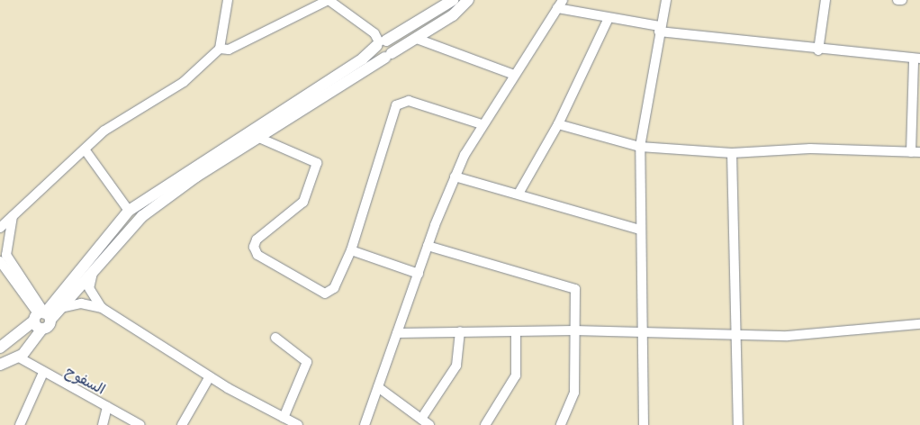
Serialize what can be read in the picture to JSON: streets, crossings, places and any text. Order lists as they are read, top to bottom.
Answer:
{
  "streets": {
    "street": ["السفوح"]
  }
}
